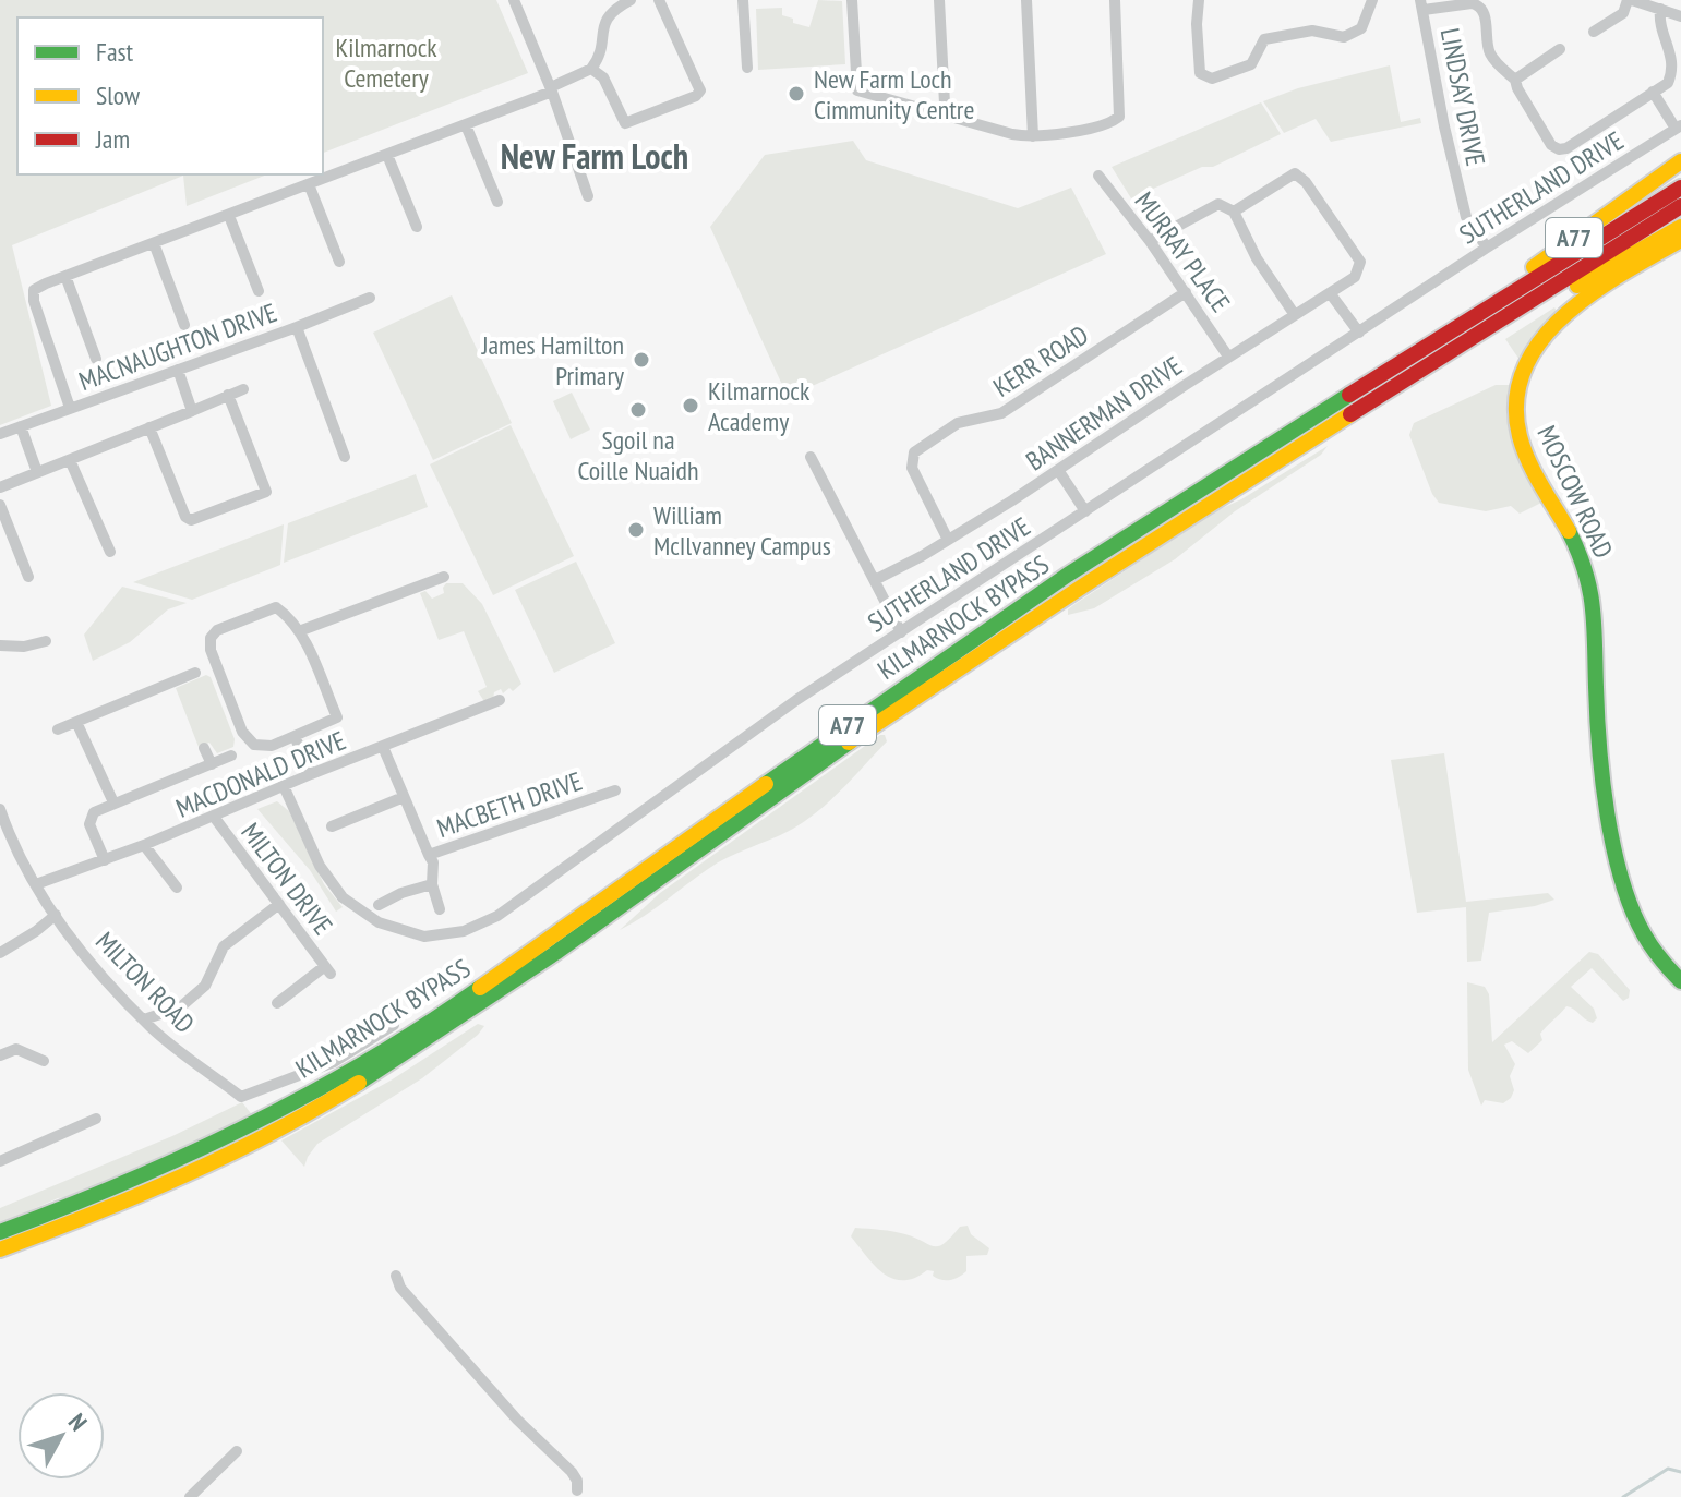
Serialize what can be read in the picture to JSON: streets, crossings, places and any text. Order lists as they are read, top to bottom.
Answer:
{
  "streets": {
    "main road": ["A77", "MOSCOW ROAD", "KILMARNOCK BYPASS"],
    "street": [
      "LINDSAY DRIVE",
      "SUTHERLAND DRIVE",
      "MURRAY PLACE",
      "MACNAUGHTON DRIVE",
      "KERR ROAD",
      "BANNERMAN DRIVE",
      "MACDONALD DRIVE",
      "MACBETH DRIVE",
      "MILTON DRIVE",
      "MILTON ROAD"
    ]
  },
  "crossings": [
    ["LINDSAY DRIVE", "SUTHERLAND DRIVE"],
    ["SUTHERLAND DRIVE", "MACDONALD DRIVE"],
    ["A77", "KILMARNOCK BYPASS"],
    ["MURRAY PLACE", "KERR ROAD"],
    ["MURRAY PLACE", "BANNERMAN DRIVE"],
    ["KERR ROAD", "BANNERMAN DRIVE"],
    ["MACDONALD DRIVE", "MACBETH DRIVE"],
    ["MACDONALD DRIVE", "MILTON DRIVE"],
    ["MACDONALD DRIVE", "MILTON ROAD"]
  ],
  "districts": ["New Farm Loch"],
  "parks": ["Kilmarnock Cemetery"],
  "places": [
    "New Farm Loch Cimmunity Centre",
    "James Hamilton Primary",
    "Kilmarnock Academy",
    "Sgoil na Coille Nuaidh",
    "William McIlvanney Campus"
  ],
  "legend": ["Fast", "Slow", "Jam"],
  "north": "top right"
}
